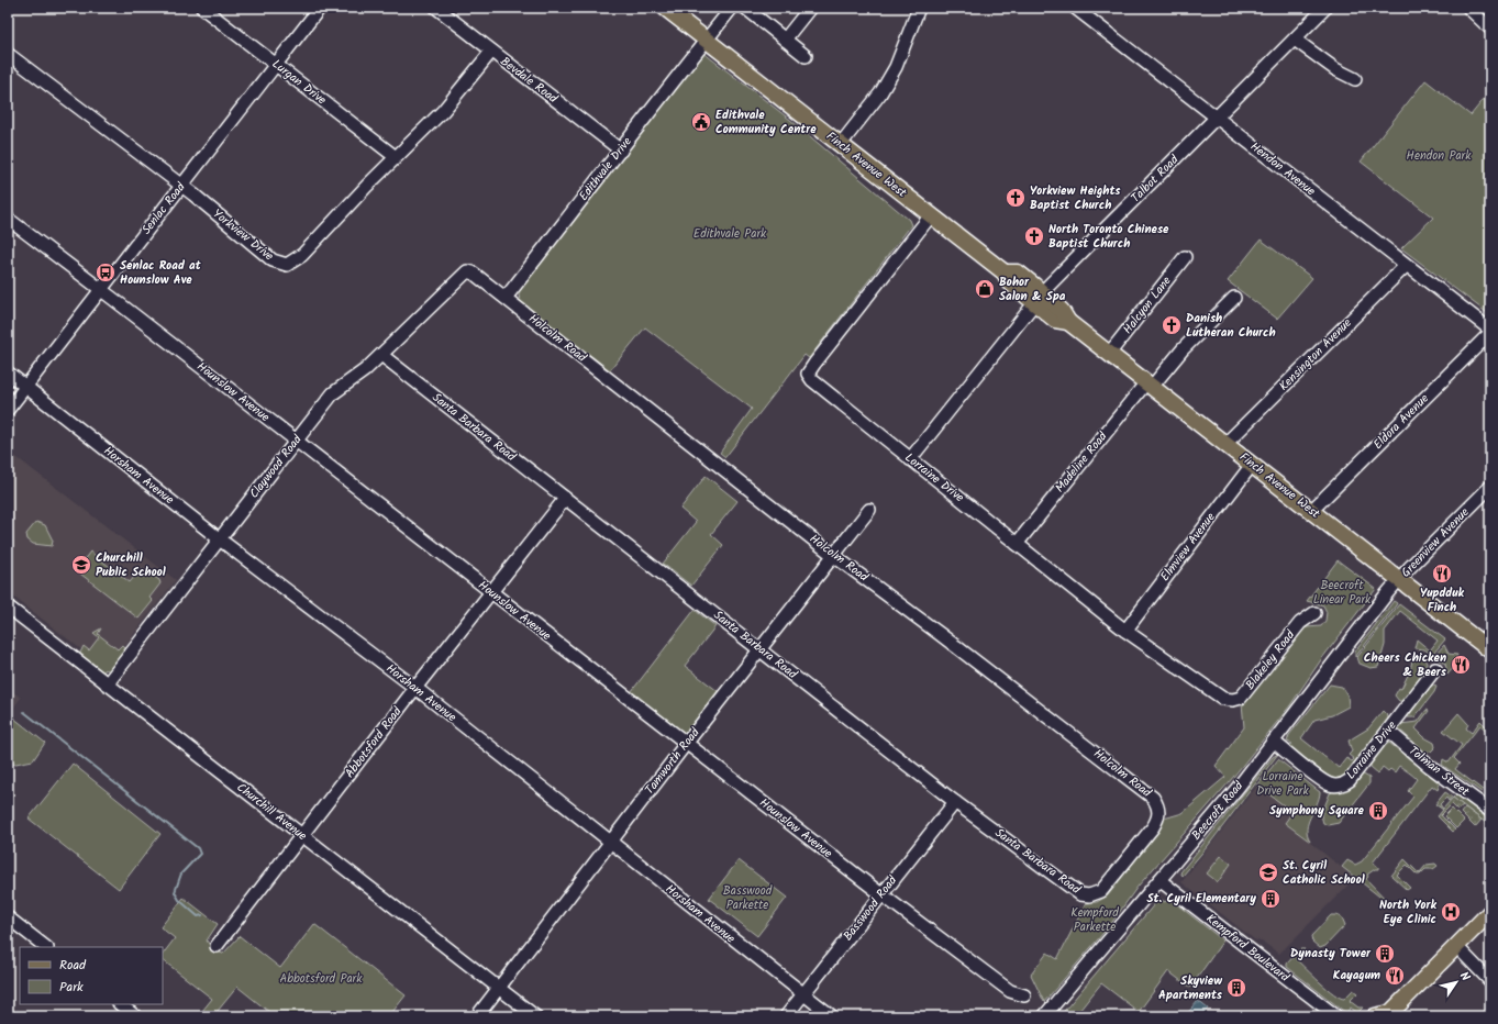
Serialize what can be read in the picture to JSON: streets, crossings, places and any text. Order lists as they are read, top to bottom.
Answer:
{
  "streets": {
    "main road": ["Finch Avenue West"],
    "street": [
      "Bevdale Road",
      "Lurgan Drive",
      "Edithvale Drive",
      "Hendon Avenue",
      "Talbot Road",
      "Senlac Road",
      "Yorkview Drive",
      "Halcyon Lane",
      "Holcolm Road",
      "Kensington Avenue",
      "Hounslow Avenue",
      "Eldora Avenue",
      "Santa Barbara Road",
      "Madeline Road",
      "Claywood Road",
      "Horsham Avenue",
      "Lorraine Drive",
      "Greenview Avenue",
      "Elmview Avenue",
      "Blakeley Road",
      "Abbotsford Road",
      "Tamworth Road",
      "Tolman Street",
      "Beecroft Road",
      "Churchill Avenue",
      "Basswood Road",
      "Kempford Boulevard"
    ]
  },
  "crossings": [
    ["Bevdale Road", "Edithvale Drive"],
    ["Bevdale Road", "Yorkview Drive"],
    ["Lurgan Drive", "Senlac Road"],
    ["Lurgan Drive", "Yorkview Drive"],
    ["Finch Avenue West", "Edithvale Drive"],
    ["Finch Avenue West", "Talbot Road"],
    ["Finch Avenue West", "Halcyon Lane"],
    ["Finch Avenue West", "Kensington Avenue"],
    ["Finch Avenue West", "Eldora Avenue"],
    ["Finch Avenue West", "Madeline Road"],
    ["Finch Avenue West", "Lorraine Drive"],
    ["Finch Avenue West", "Greenview Avenue"],
    ["Finch Avenue West", "Elmview Avenue"],
    ["Finch Avenue West", "Beecroft Road"],
    ["Edithvale Drive", "Holcolm Road"],
    ["Hendon Avenue", "Talbot Road"],
    ["Hendon Avenue", "Kensington Avenue"],
    ["Talbot Road", "Lorraine Drive"],
    ["Senlac Road", "Yorkview Drive"],
    ["Senlac Road", "Hounslow Avenue"],
    ["Senlac Road", "Horsham Avenue"],
    ["Holcolm Road", "Santa Barbara Road"],
    ["Holcolm Road", "Claywood Road"],
    ["Holcolm Road", "Tamworth Road"],
    ["Hounslow Avenue", "Claywood Road"],
    ["Hounslow Avenue", "Abbotsford Road"],
    ["Hounslow Avenue", "Tamworth Road"],
    ["Hounslow Avenue", "Basswood Road"],
    ["Santa Barbara Road", "Claywood Road"],
    ["Santa Barbara Road", "Abbotsford Road"],
    ["Santa Barbara Road", "Tamworth Road"],
    ["Santa Barbara Road", "Basswood Road"],
    ["Madeline Road", "Lorraine Drive"],
    ["Claywood Road", "Horsham Avenue"],
    ["Claywood Road", "Churchill Avenue"],
    ["Horsham Avenue", "Abbotsford Road"],
    ["Horsham Avenue", "Tamworth Road"],
    ["Horsham Avenue", "Basswood Road"],
    ["Lorraine Drive", "Elmview Avenue"],
    ["Lorraine Drive", "Blakeley Road"],
    ["Lorraine Drive", "Tolman Street"],
    ["Lorraine Drive", "Beecroft Road"],
    ["Greenview Avenue", "Beecroft Road"],
    ["Abbotsford Road", "Churchill Avenue"],
    ["Tamworth Road", "Churchill Avenue"],
    ["Beecroft Road", "Kempford Boulevard"]
  ],
  "parks": [
    "Hendon Park",
    "Edithvale Park",
    "Beecroft Linear Park",
    "Lorraine Drive Park",
    "Basswood Parkette",
    "Kempford Parkette",
    "Abbotsford Park"
  ],
  "places": {
    "public building": ["Edithvale Community Centre"],
    "church": ["Yorkview Heights Baptist Church", "North Toronto Chinese Baptist Church", "Danish Lutheran Church"],
    "bus stop": ["Senlac Road at Hounslow Ave"],
    "shop": ["Bohor Salon & Spa"],
    "school or university": ["Churchill Public School", "St. Cyril Catholic School"],
    "restaurant": ["Yupdduk Finch", "Cheers Chicken & Beers", "Kayagum"],
    "building": [
      "Symphony Square",
      "St. Cyril Elementary",
      "Dynasty Tower",
      "Skyview Apartments"
    ],
    "hospital": ["North York Eye Clinic"]
  },
  "legend": ["Road", "Park"],
  "north": "top right"
}
